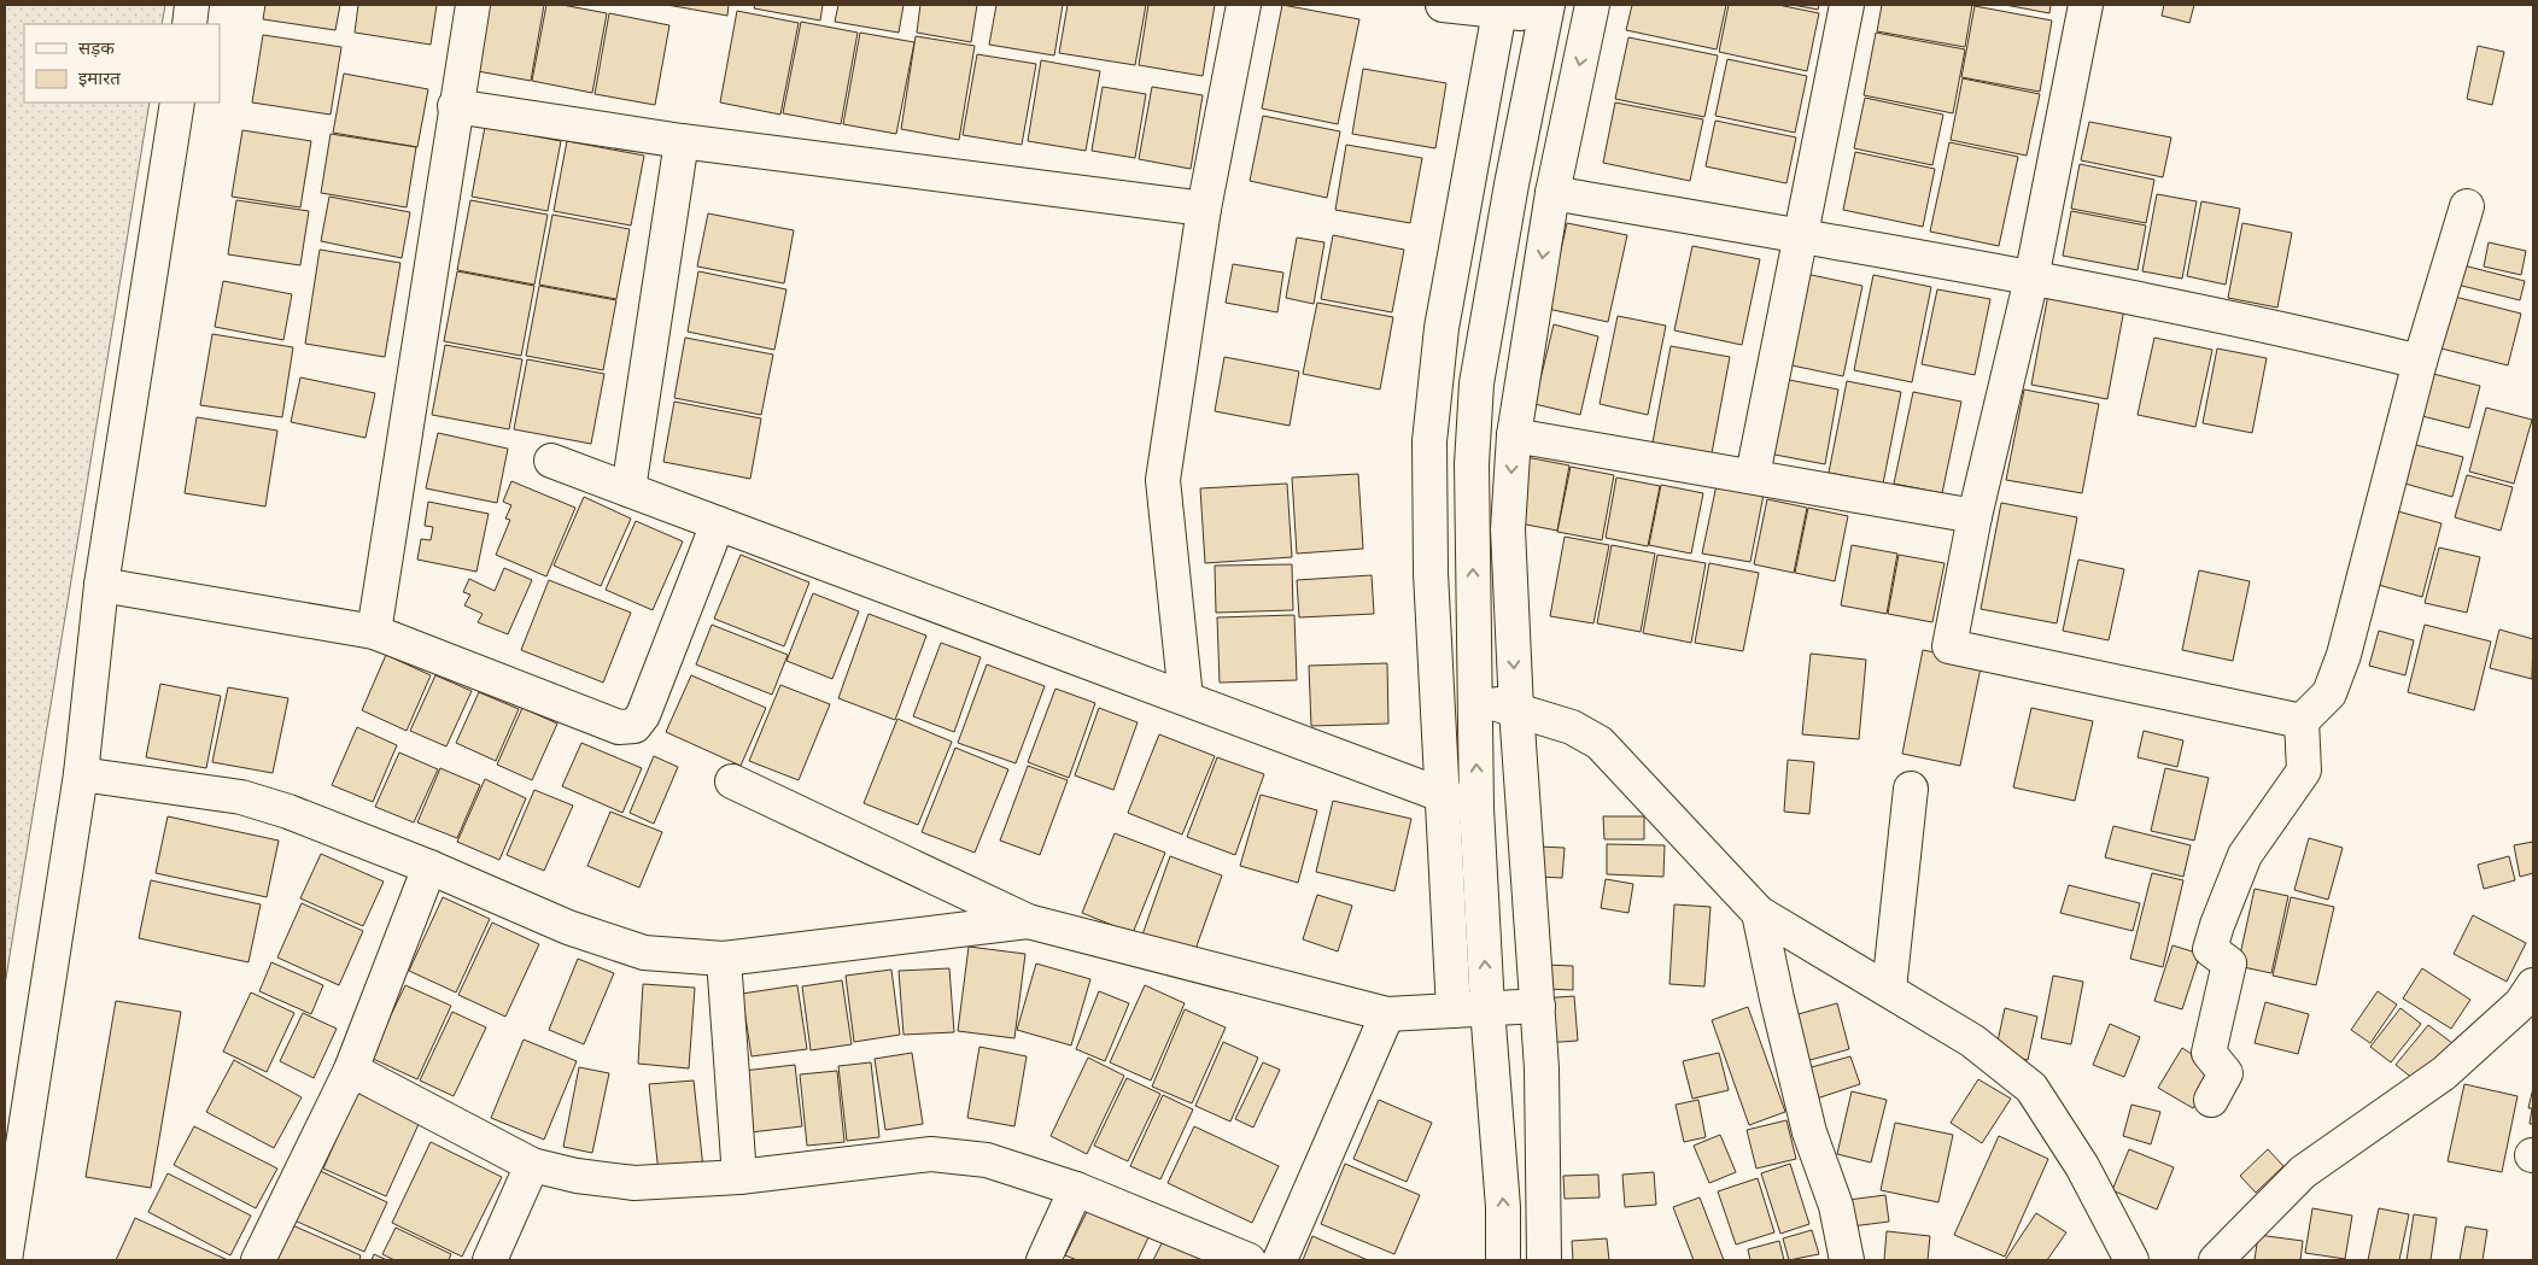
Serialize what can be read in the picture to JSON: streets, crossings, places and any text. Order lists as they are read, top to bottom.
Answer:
{
  "legend": ["सड़क", "इमारत"]
}
